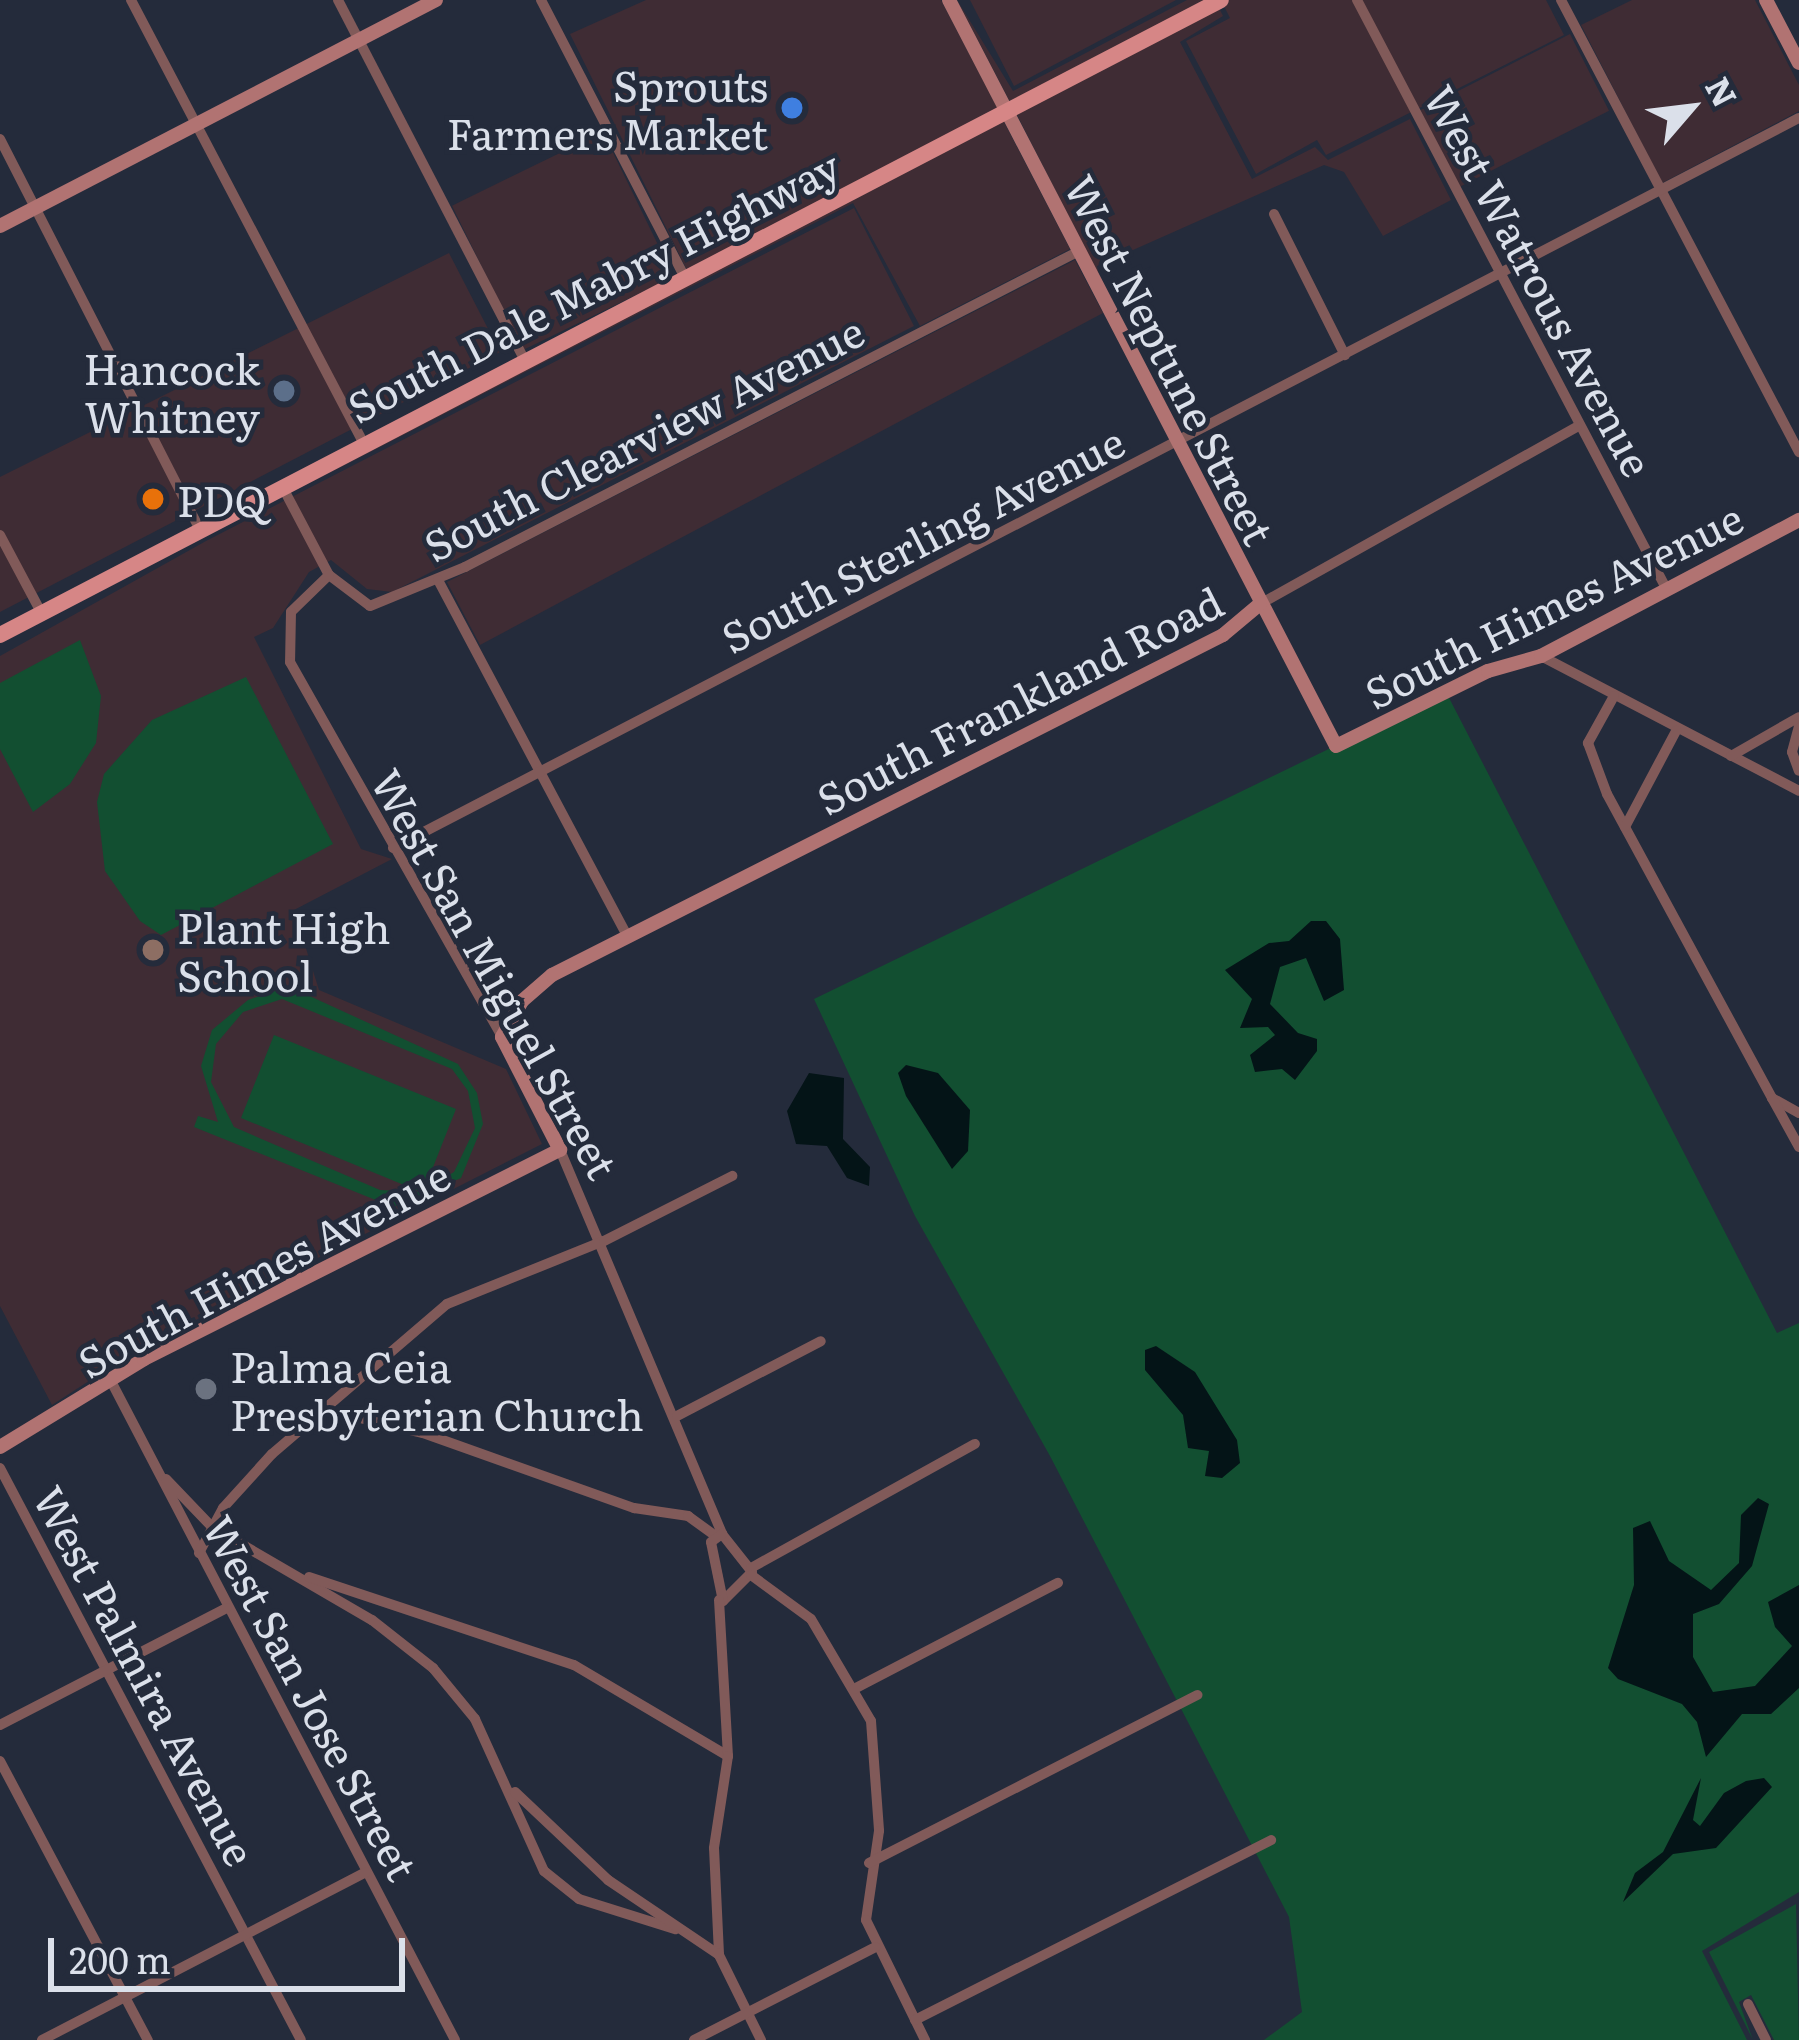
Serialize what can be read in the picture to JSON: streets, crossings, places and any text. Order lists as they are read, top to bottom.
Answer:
{
  "streets": {
    "main road": ["South Dale Mabry Highway"],
    "street": [
      "West Watrous Avenue",
      "West Neptune Street",
      "South Clearview Avenue",
      "South Sterling Avenue",
      "South Himes Avenue",
      "South Frankland Road",
      "West San Miguel Street",
      "West Palmira Avenue",
      "West San Jose Street"
    ]
  },
  "crossings": [
    ["West Watrous Avenue", "South Sterling Avenue"],
    ["West Watrous Avenue", "South Himes Avenue"],
    ["West Watrous Avenue", "South Frankland Road"],
    ["South Dale Mabry Highway", "West Neptune Street"],
    ["West Neptune Street", "South Clearview Avenue"],
    ["West Neptune Street", "South Sterling Avenue"],
    ["West Neptune Street", "South Himes Avenue"],
    ["West Neptune Street", "South Frankland Road"],
    ["South Clearview Avenue", "West San Miguel Street"],
    ["South Sterling Avenue", "West San Miguel Street"],
    ["South Himes Avenue", "West San Miguel Street"],
    ["South Himes Avenue", "West San Jose Street"],
    ["South Frankland Road", "West San Miguel Street"]
  ],
  "places": [
    "Sprouts Farmers Market",
    "Hancock Whitney",
    "PDQ",
    "Plant High School",
    "Palma Ceia Presbyterian Church"
  ],
  "scale_bar": "200 m",
  "north": "top right"
}
